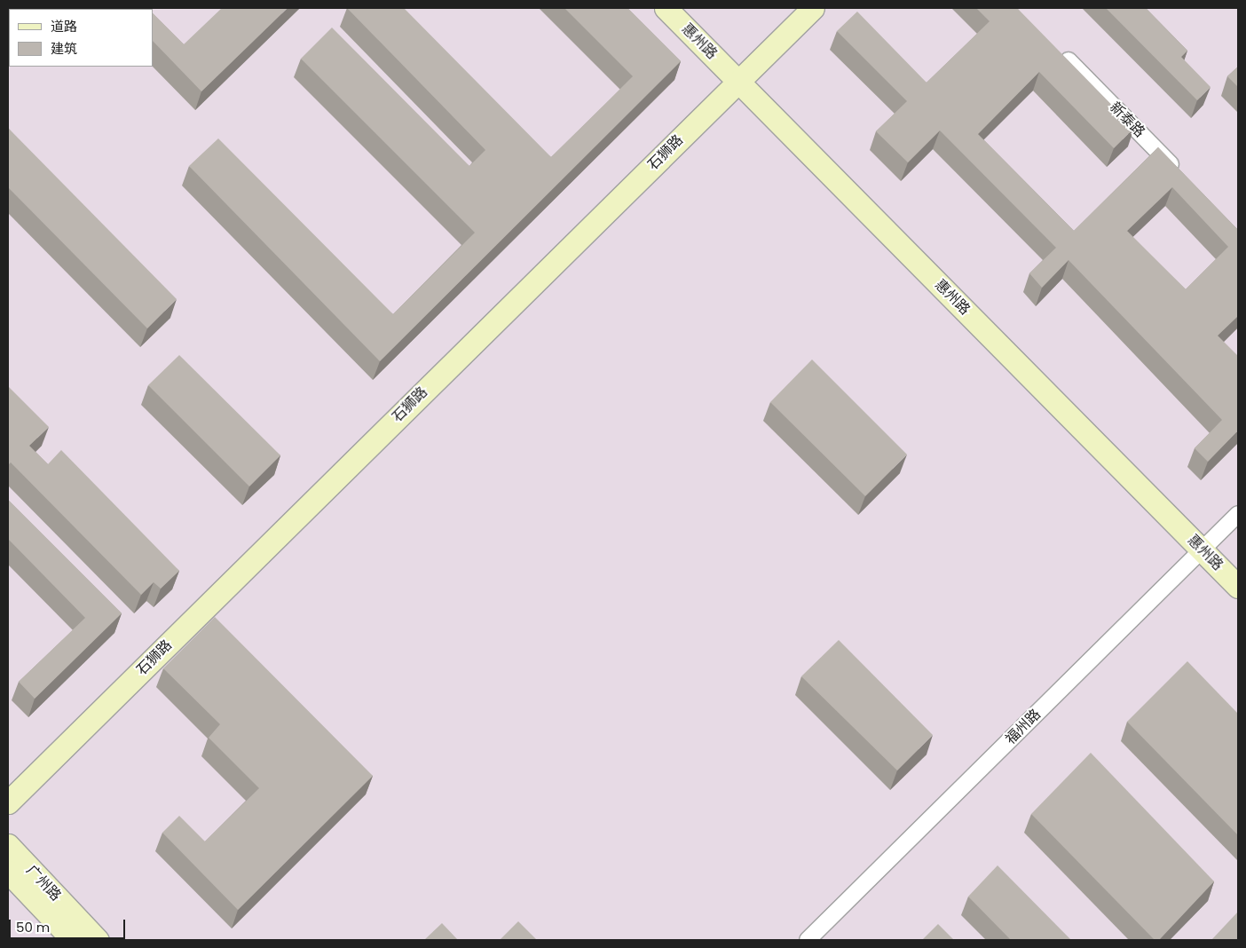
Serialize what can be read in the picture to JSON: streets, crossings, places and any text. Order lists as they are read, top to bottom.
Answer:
{
  "streets": {
    "street": [
      "惠州路",
      "新泰路",
      "石狮路",
      "福州路",
      "广州路"
    ]
  },
  "legend": ["道路", "建筑"],
  "scale_bar": "50 m"
}
